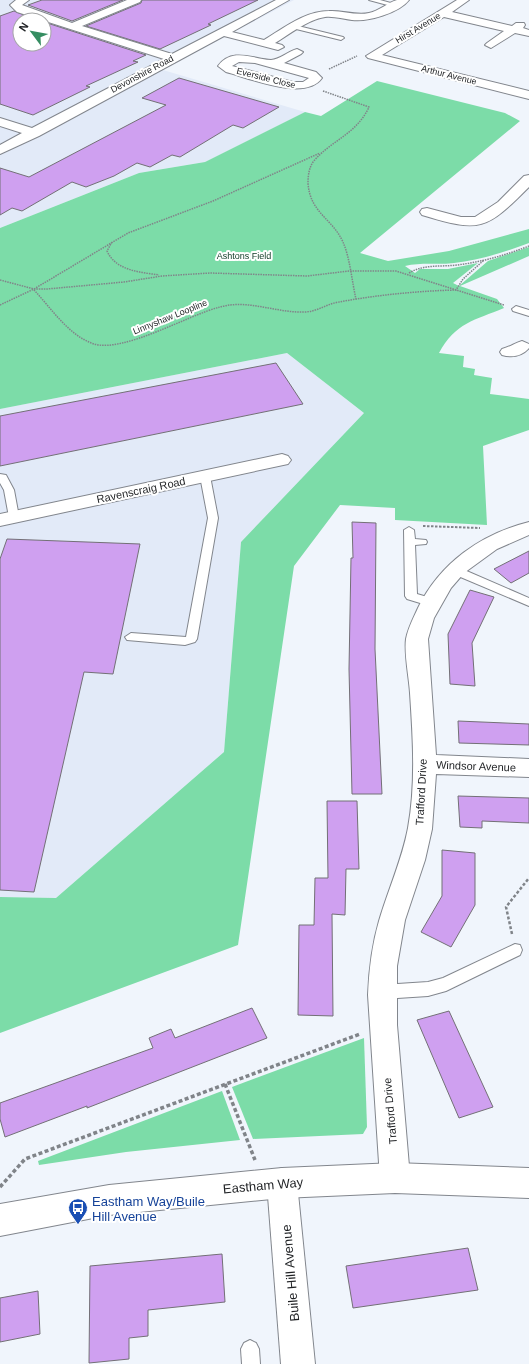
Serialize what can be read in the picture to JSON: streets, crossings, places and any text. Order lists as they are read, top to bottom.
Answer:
{
  "streets": {
    "street": [
      "Hirst Avenue",
      "Devonshire Road",
      "Arthur Avenue",
      "Everside Close",
      "Ravenscraig Road",
      "Windsor Avenue",
      "Trafford Drive",
      "Eastham Way",
      "Buile Hill Avenue"
    ],
    "path": ["Linnyshaw Loopline"]
  },
  "crossings": [
    ["Hirst Avenue", "Arthur Avenue"],
    ["Windsor Avenue", "Trafford Drive"],
    ["Trafford Drive", "Eastham Way"],
    ["Eastham Way", "Buile Hill Avenue"]
  ],
  "parks": ["Ashtons Field"],
  "places": {
    "bus stop": ["Eastham Way/Buile Hill Avenue"]
  },
  "north": "top left"
}
